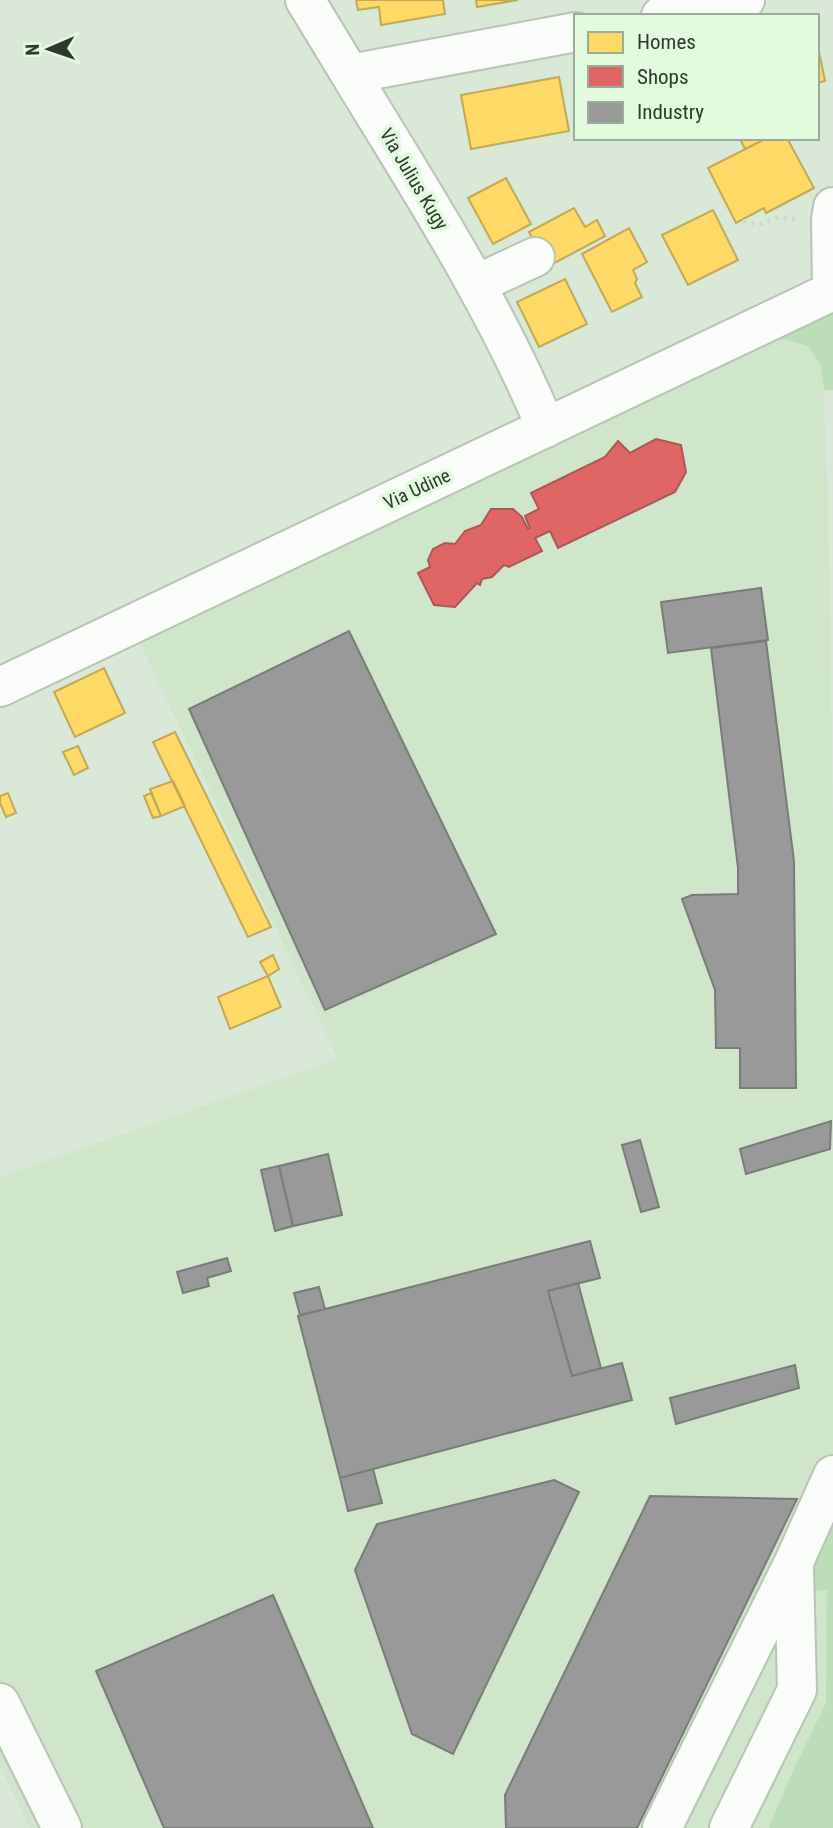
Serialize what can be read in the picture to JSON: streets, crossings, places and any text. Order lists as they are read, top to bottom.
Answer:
{
  "streets": {
    "street": ["Via Julius Kugy", "Via Udine"]
  },
  "crossings": [
    ["Via Julius Kugy", "Via Udine"]
  ],
  "legend": ["Homes", "Shops", "Industry"],
  "north": "left"
}
